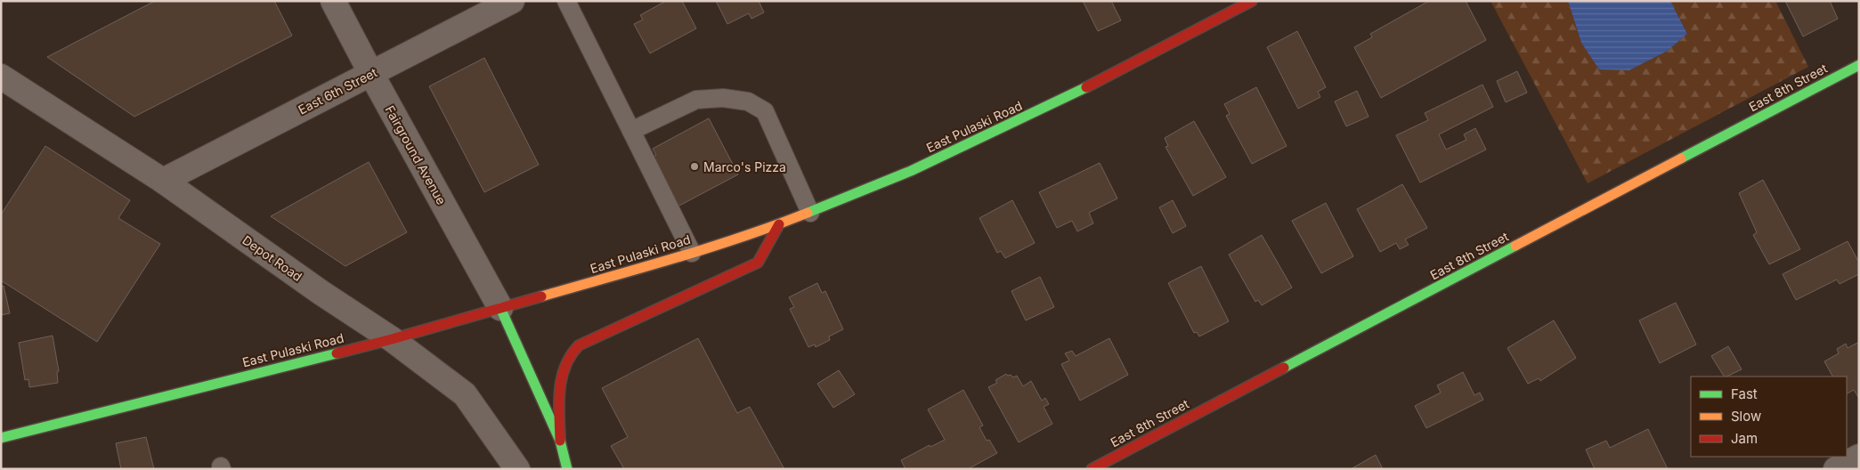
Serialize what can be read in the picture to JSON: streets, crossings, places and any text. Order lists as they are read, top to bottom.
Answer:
{
  "streets": {
    "main road": ["East 8th Street", "East Pulaski Road"],
    "street": ["East 6th Street", "Fairground Avenue", "Depot Road"]
  },
  "crossings": [
    ["East 6th Street", "Fairground Avenue"],
    ["East 6th Street", "Depot Road"],
    ["East Pulaski Road", "Fairground Avenue"],
    ["East Pulaski Road", "Depot Road"]
  ],
  "places": ["Marco's Pizza"],
  "legend": ["Fast", "Slow", "Jam"]
}
